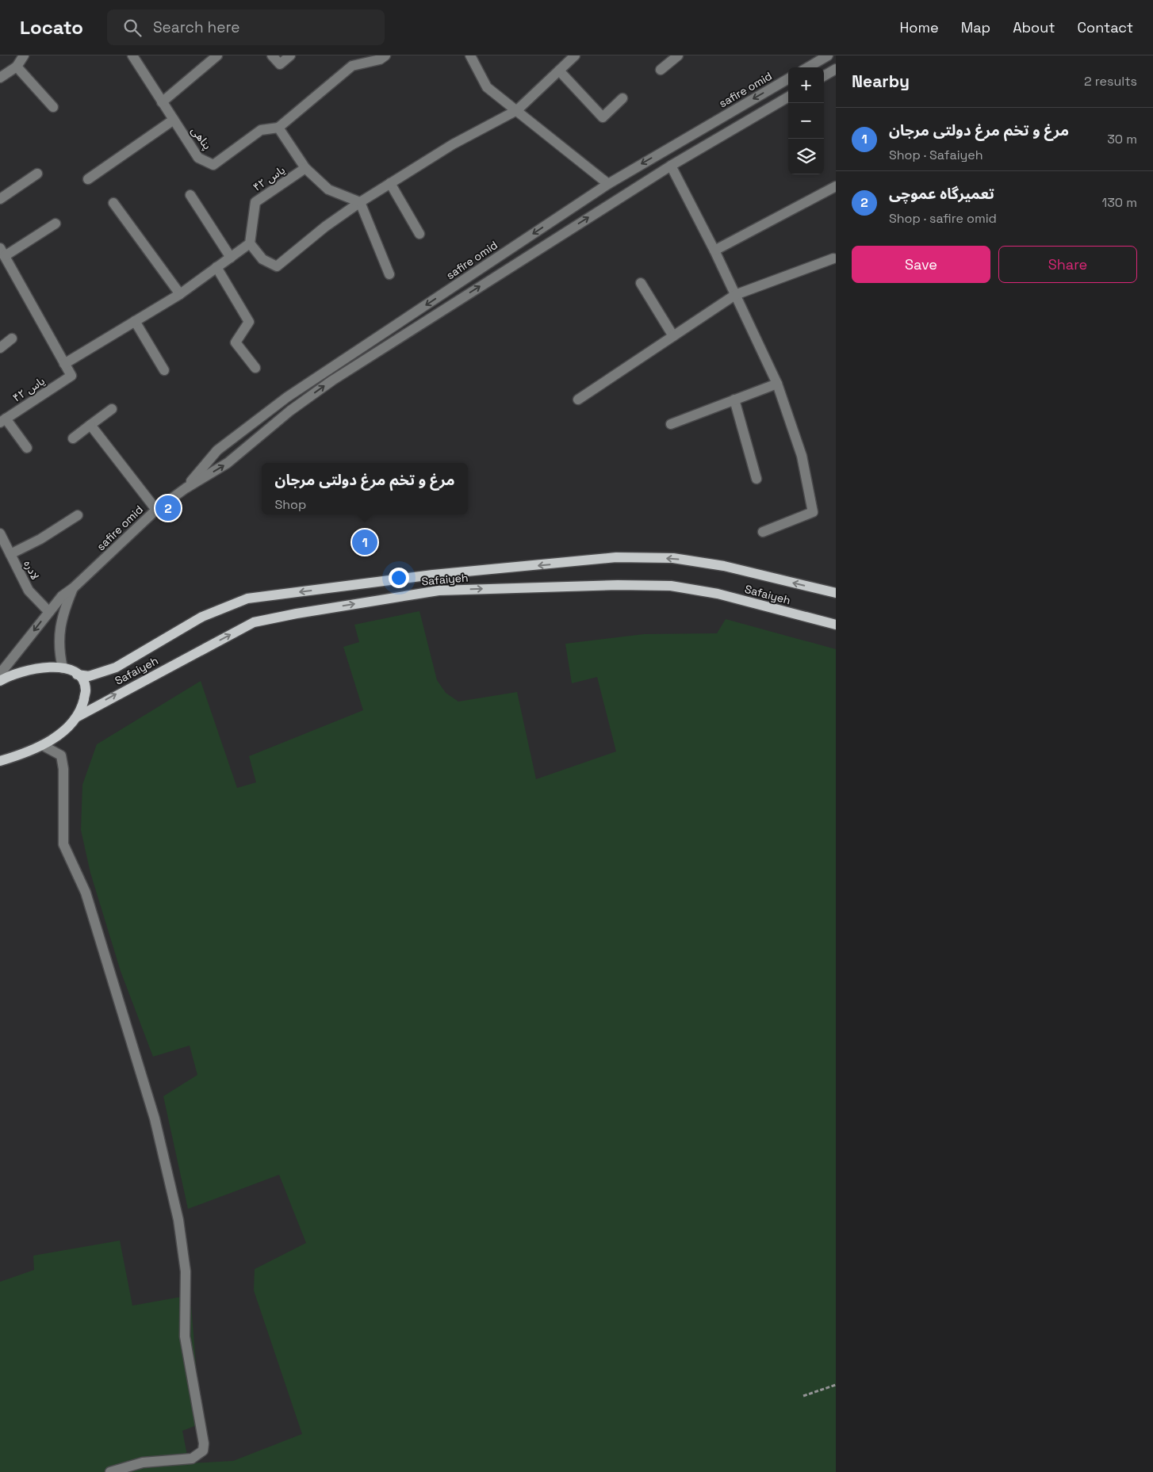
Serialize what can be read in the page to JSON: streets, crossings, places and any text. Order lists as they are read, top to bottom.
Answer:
{
  "streets": {
    "main road": ["Safaiyeh"],
    "street": [
      "safire omid",
      "پناهی",
      "یاس ۴۲",
      "لادره"
    ]
  },
  "crossings": [
    ["safire omid", "لادره"]
  ],
  "page": {
    "header": "Locato",
    "search": "Search here",
    "nav": [
      "Home",
      "Map",
      "About",
      "Contact"
    ],
    "heading": ["Nearby", "2 results"],
    "map_buttons": ["+", "−"],
    "list": [
      {
        "mark": "1",
        "name": "مرغ و تخم مرغ دولتی مرجان",
        "note": "Shop · Safaiyeh",
        "value": "30 m"
      },
      {
        "mark": "2",
        "name": "تعمیرگاه عموچی",
        "note": "Shop · safire omid",
        "value": "130 m"
      }
    ],
    "buttons": ["Save", "Share"],
    "popup": ["مرغ و تخم مرغ دولتی مرجان", "Shop"],
    "pins": ["2", "1"]
  }
}
